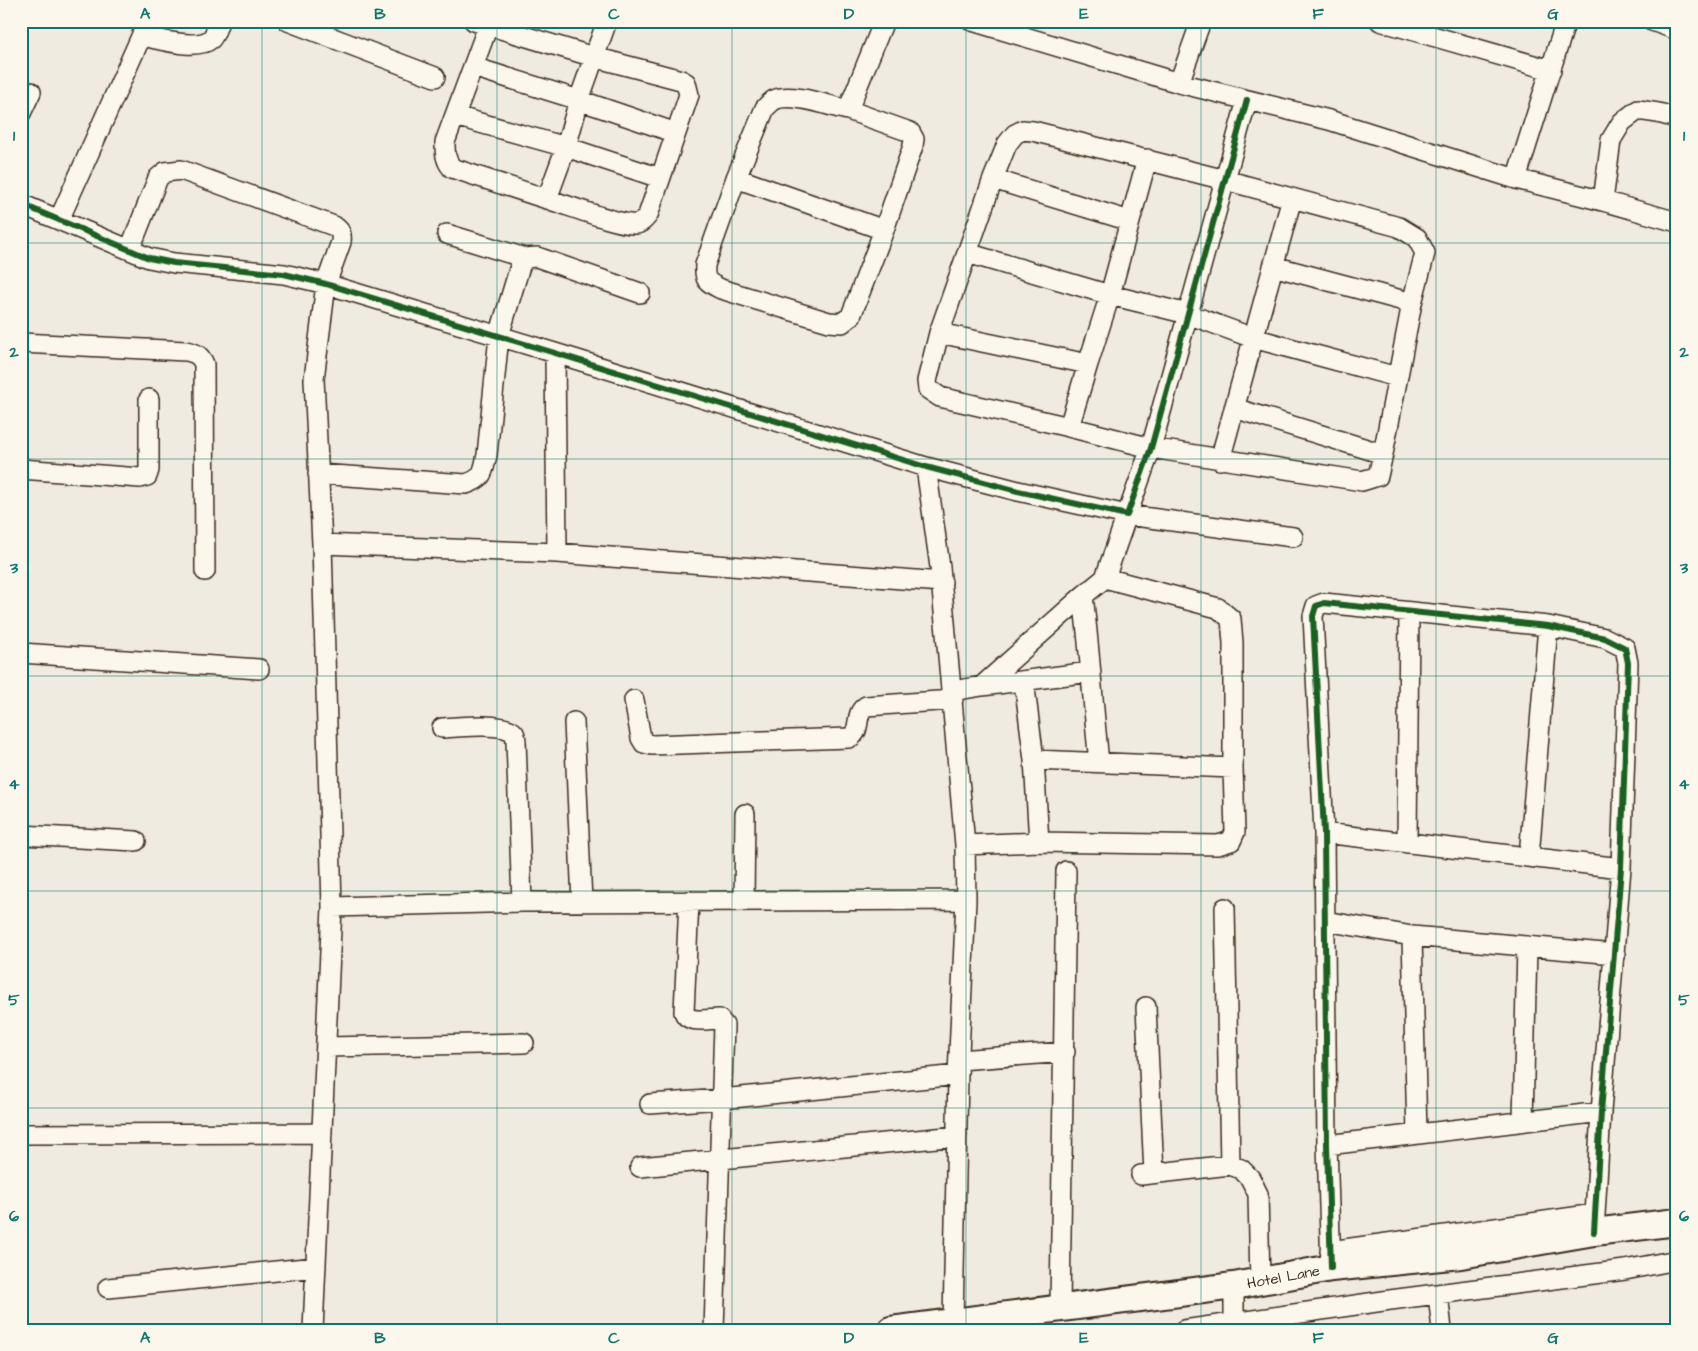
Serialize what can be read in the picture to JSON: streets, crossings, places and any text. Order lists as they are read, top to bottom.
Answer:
{
  "streets": {
    "street": ["Hotel Lane"]
  },
  "grid": {
    "columns": [
      "A",
      "B",
      "C",
      "D",
      "E",
      "F",
      "G"
    ],
    "rows": [
      "1",
      "2",
      "3",
      "4",
      "5",
      "6"
    ]
  }
}
